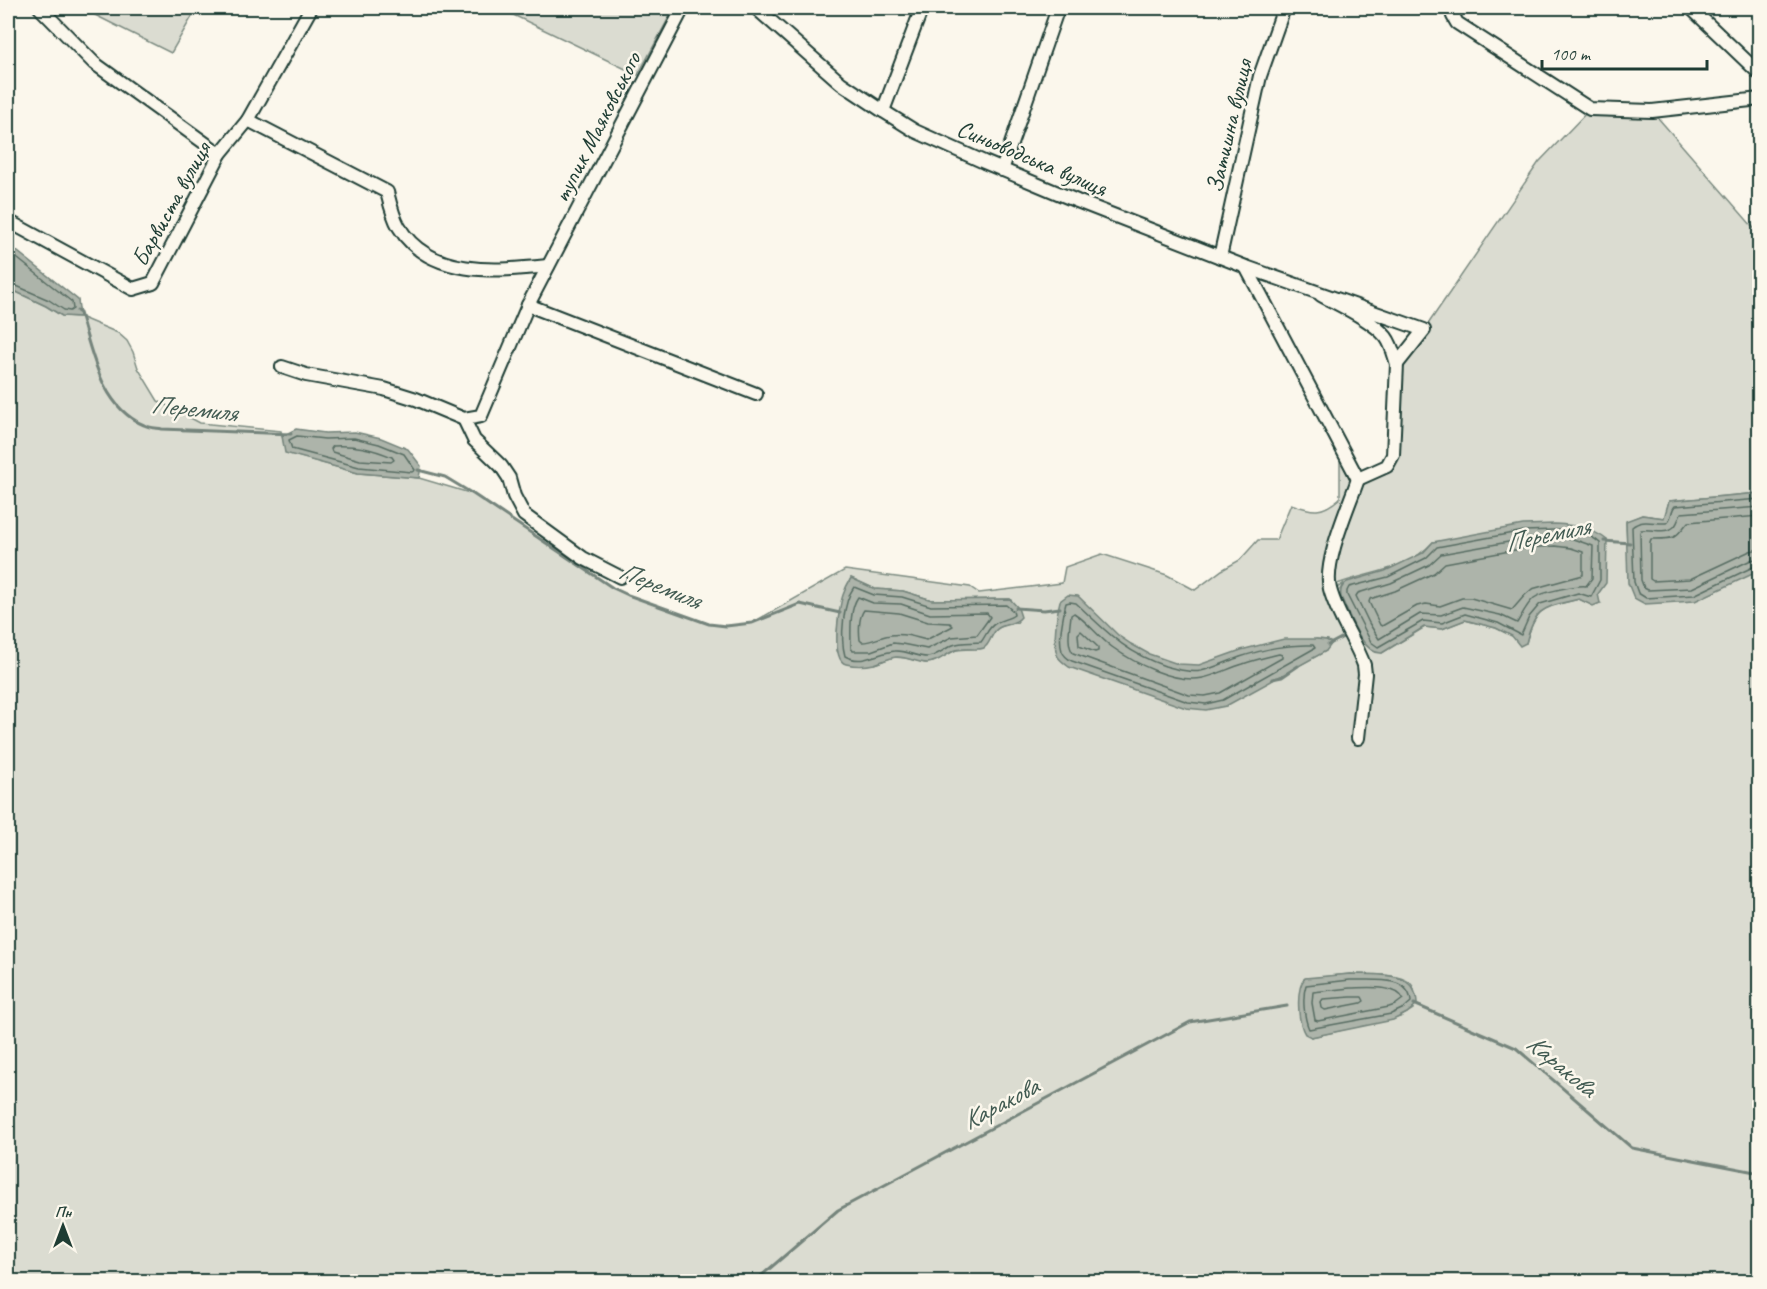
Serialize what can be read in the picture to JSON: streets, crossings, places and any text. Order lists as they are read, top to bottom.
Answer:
{
  "streets": {
    "street": [
      "Затишна вулиця",
      "тупик Маяковського",
      "Синьоводська вулиця",
      "Барвиста вулиця"
    ]
  },
  "crossings": [
    ["Затишна вулиця", "Синьоводська вулиця"]
  ],
  "water": ["Перемиля", "Каракова"],
  "scale_bar": "100 m",
  "north": "top"
}
